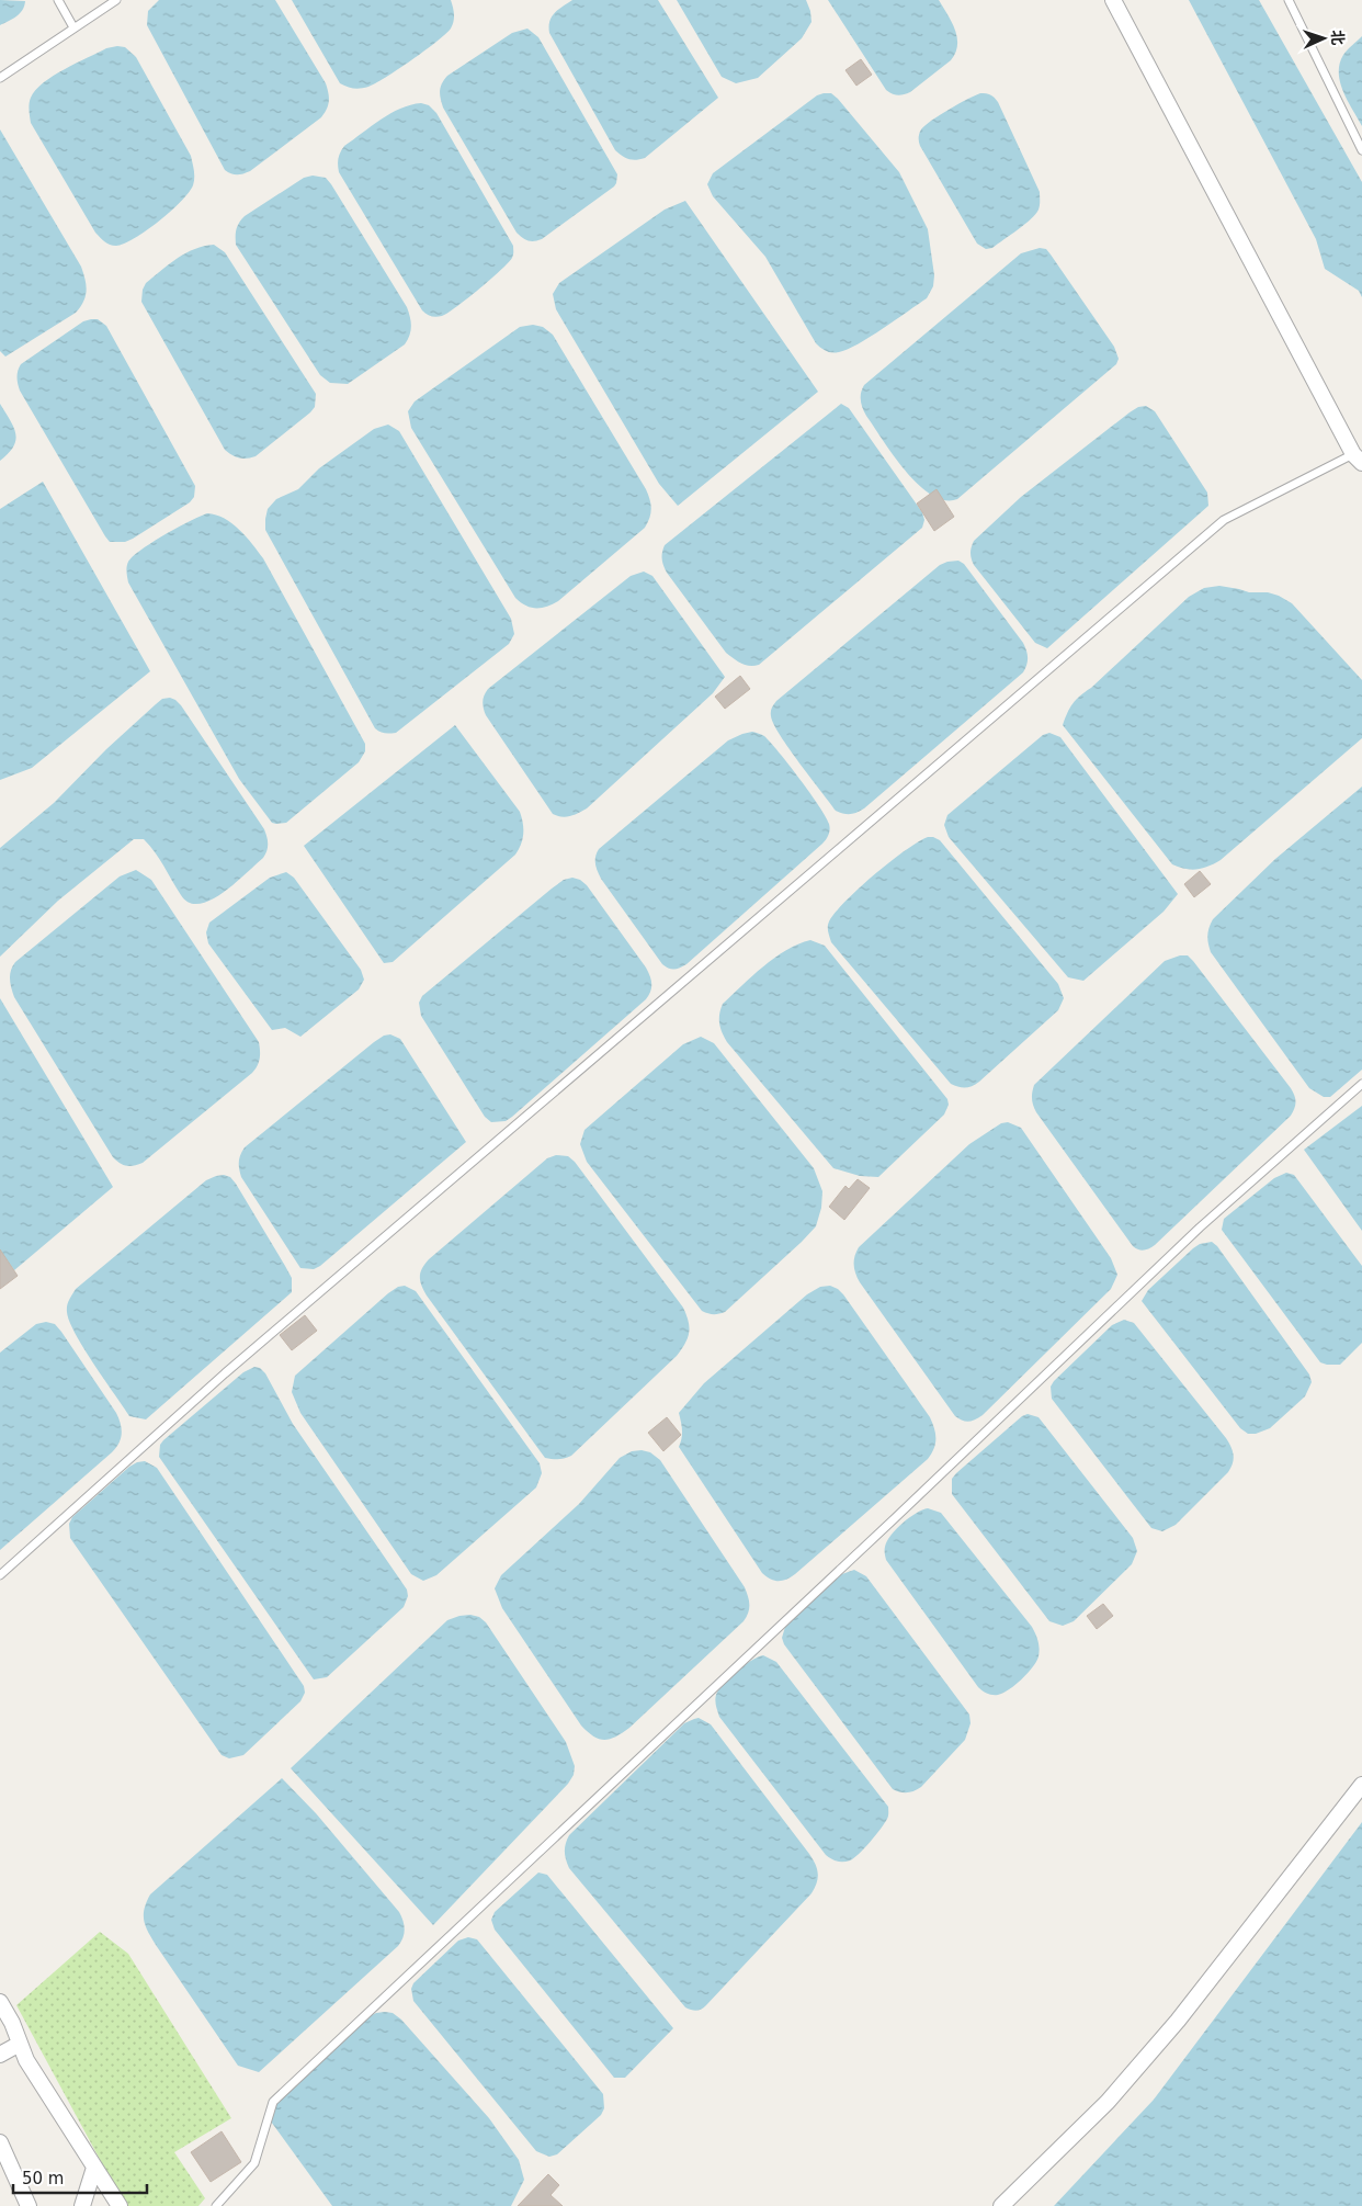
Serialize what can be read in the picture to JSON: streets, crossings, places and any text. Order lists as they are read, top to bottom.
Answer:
{
  "scale_bar": "50 m",
  "north": "right"
}
